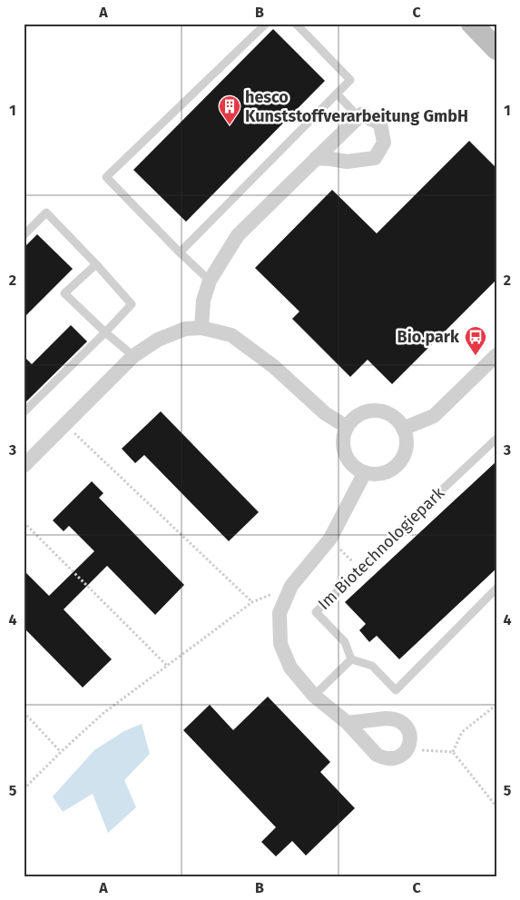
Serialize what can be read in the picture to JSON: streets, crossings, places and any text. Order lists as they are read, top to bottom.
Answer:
{
  "streets": {
    "lane": ["Im Biotechnologiepark"]
  },
  "places": {
    "building": ["hesco Kunststoffverarbeitung GmbH"],
    "bus stop": ["Bio.park"]
  },
  "grid": {
    "columns": ["A", "B", "C"],
    "rows": [
      "1",
      "2",
      "3",
      "4",
      "5"
    ]
  }
}
